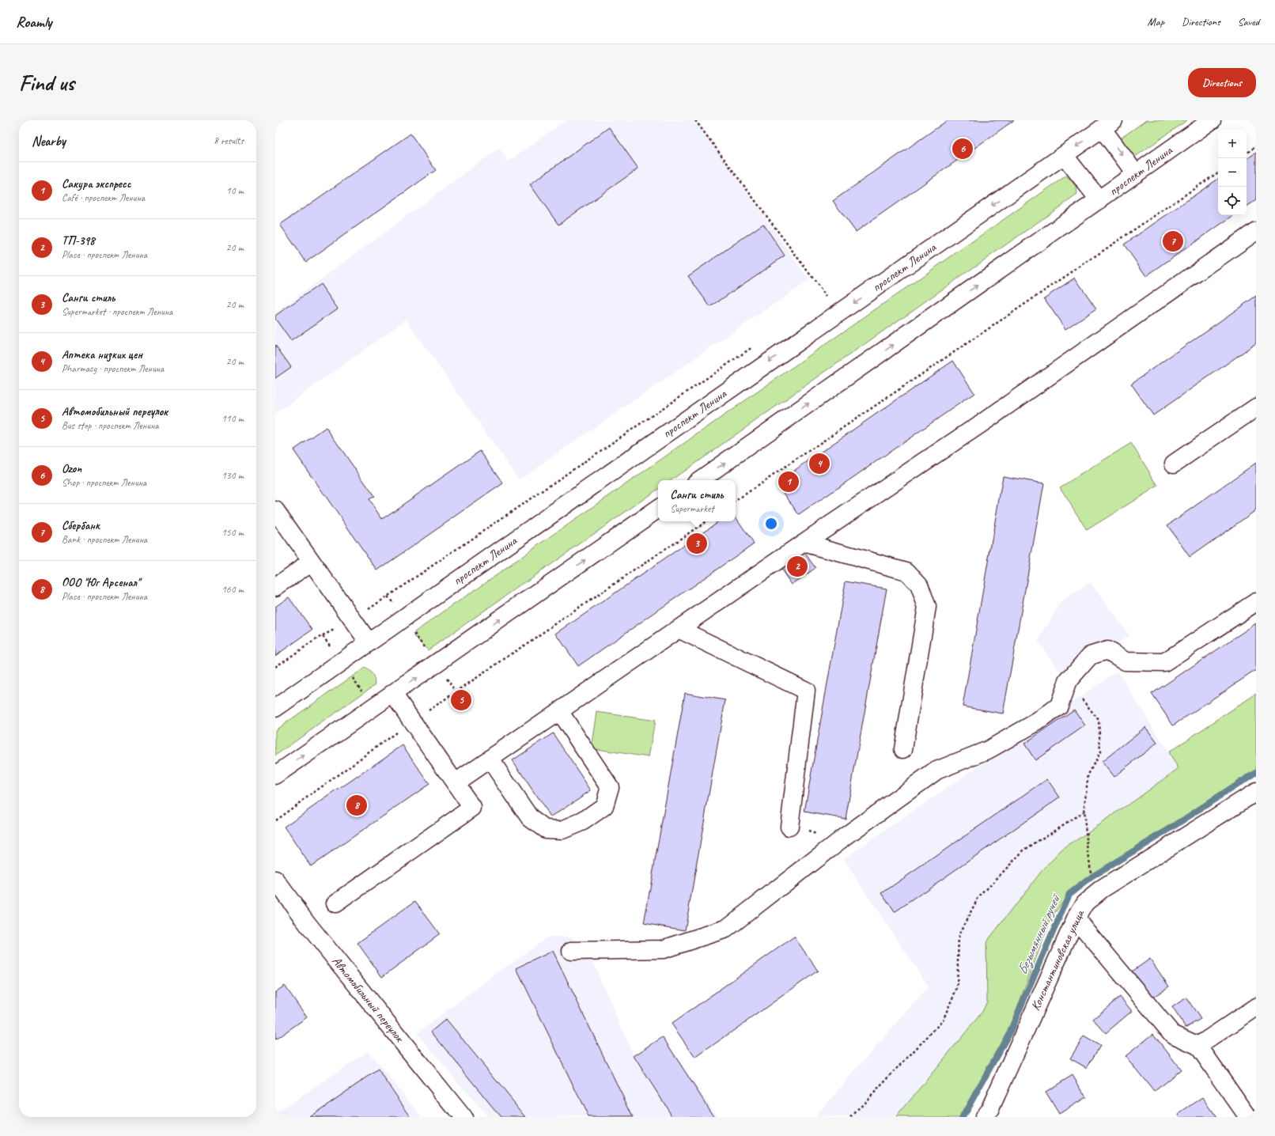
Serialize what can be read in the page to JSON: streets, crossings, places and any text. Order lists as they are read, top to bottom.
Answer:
{
  "streets": {
    "main road": ["проспект Ленина", "Константиновская улица", "Автомобильный переулок"]
  },
  "water": ["Безымянный ручей"],
  "page": {
    "header": "Roamly",
    "nav": ["Map", "Directions", "Saved"],
    "buttons": "Directions",
    "title": "Find us",
    "heading": ["Nearby", "8 results"],
    "map_buttons": ["+", "−"],
    "pins": [
      "6",
      "7",
      "4",
      "1",
      "3",
      "2",
      "5",
      "8"
    ],
    "list": [
      {
        "mark": "1",
        "name": "Сакура экспресс",
        "note": "Café · проспект Ленина",
        "value": "10 m"
      },
      {
        "mark": "2",
        "name": "ТП-398",
        "note": "Place · проспект Ленина",
        "value": "20 m"
      },
      {
        "mark": "3",
        "name": "Санги стиль",
        "note": "Supermarket · проспект Ленина",
        "value": "20 m"
      },
      {
        "mark": "4",
        "name": "Аптека низких цен",
        "note": "Pharmacy · проспект Ленина",
        "value": "20 m"
      },
      {
        "mark": "5",
        "name": "Автомобильный переулок",
        "note": "Bus stop · проспект Ленина",
        "value": "110 m"
      },
      {
        "mark": "6",
        "name": "Ozon",
        "note": "Shop · проспект Ленина",
        "value": "130 m"
      },
      {
        "mark": "7",
        "name": "Сбербанк",
        "note": "Bank · проспект Ленина",
        "value": "150 m"
      },
      {
        "mark": "8",
        "name": "ООО \"Юг Арсенал\"",
        "note": "Place · проспект Ленина",
        "value": "160 m"
      }
    ],
    "popup": ["Санги стиль", "Supermarket"]
  }
}
